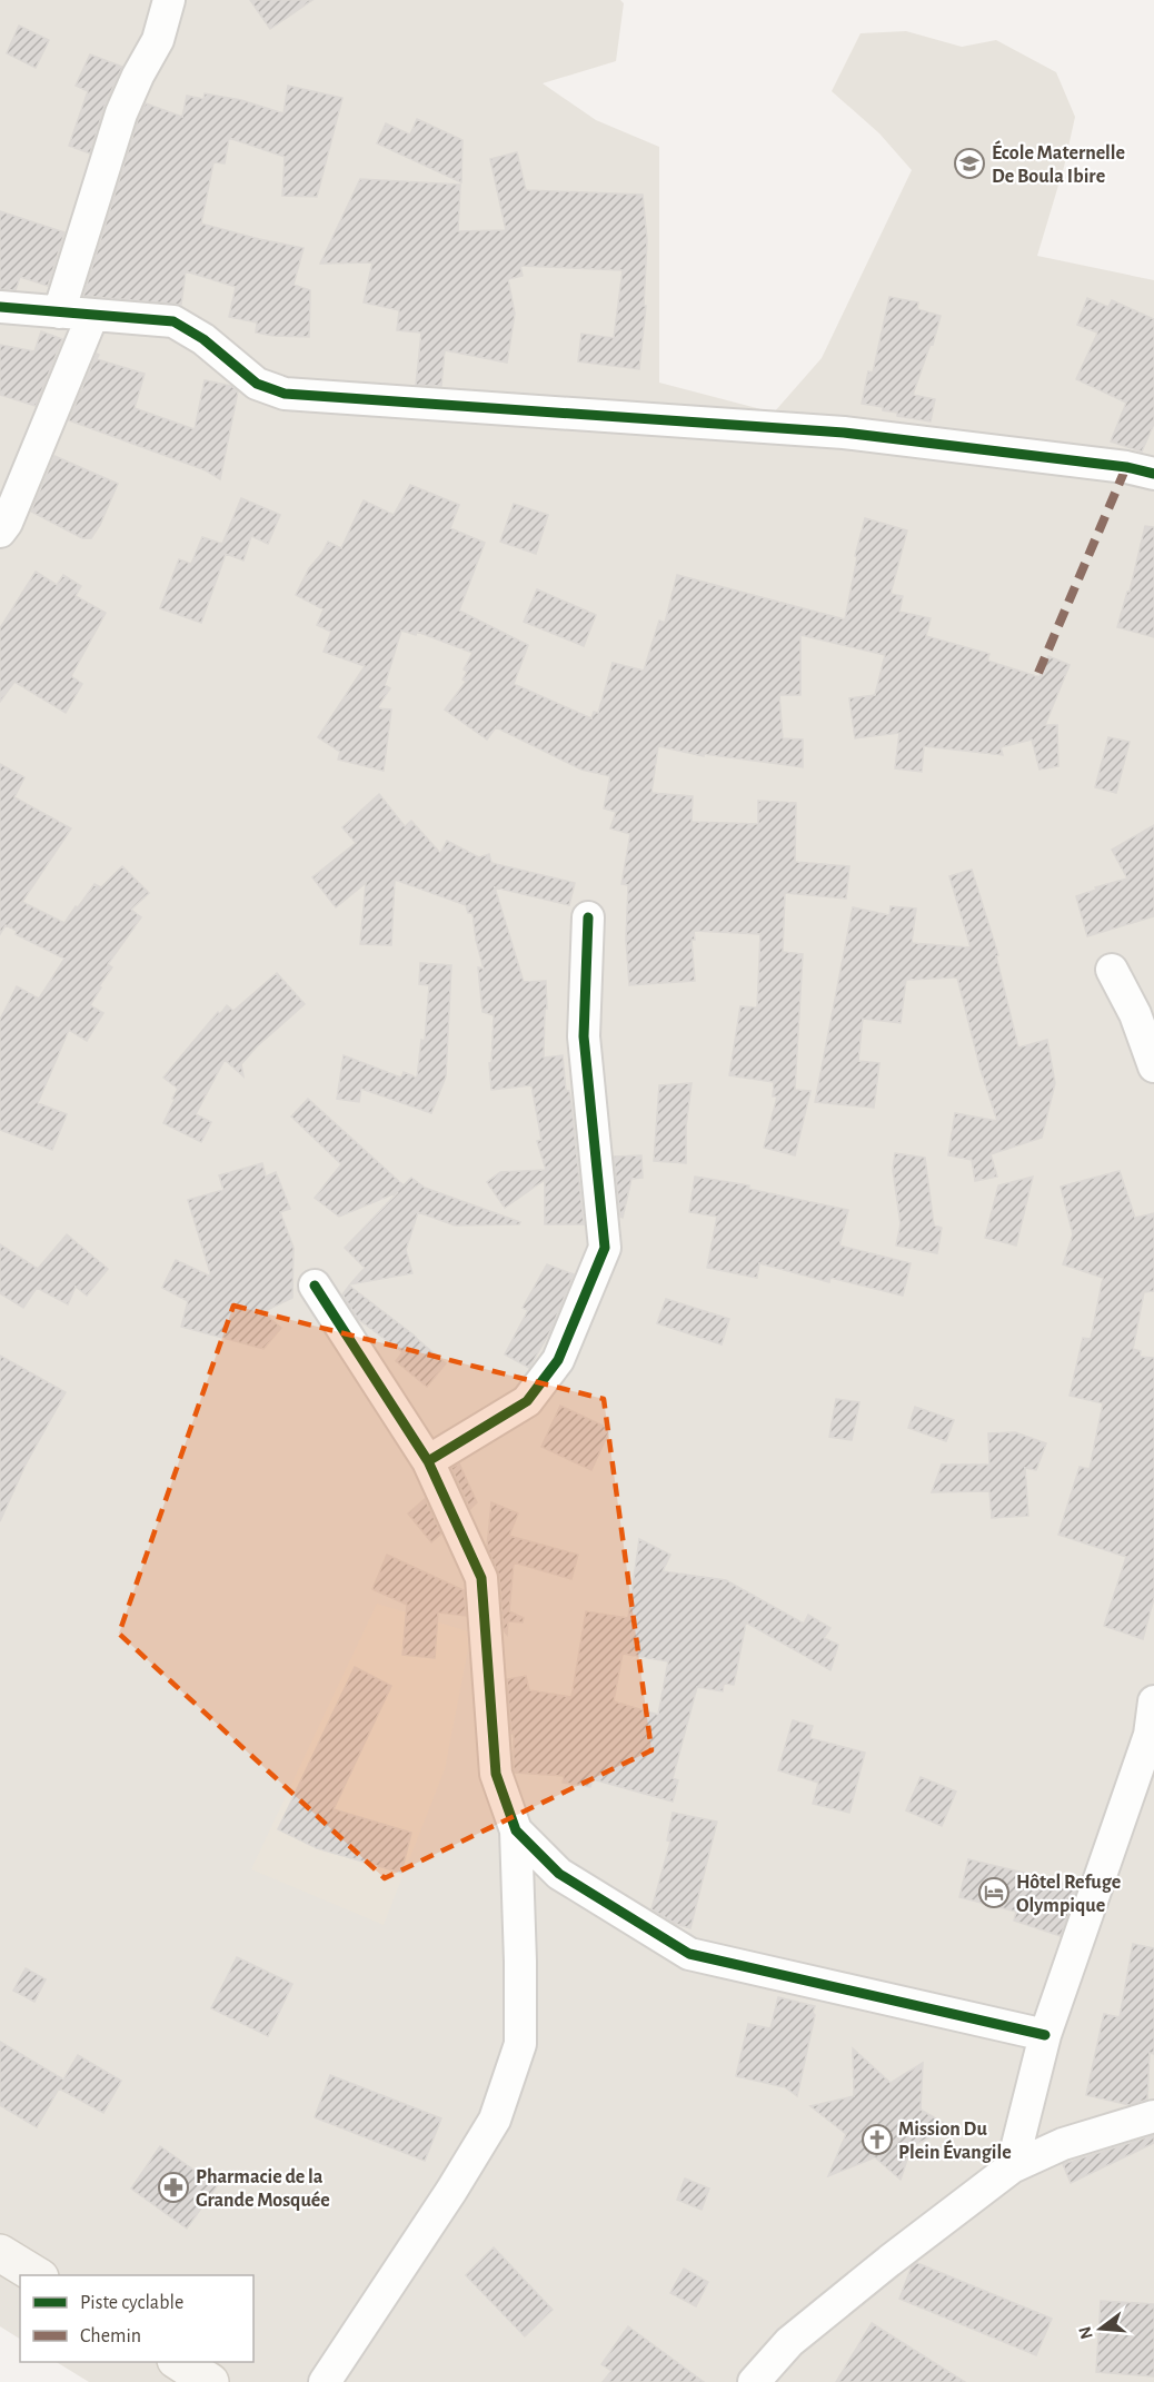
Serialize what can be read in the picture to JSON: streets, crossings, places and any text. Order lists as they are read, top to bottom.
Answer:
{
  "places": {
    "school or university": ["École Maternelle De Boula Ibire"],
    "hotel": ["Hôtel Refuge Olympique"],
    "church": ["Mission Du Plein Évangile"],
    "pharmacy": ["Pharmacie de la Grande Mosquée"]
  },
  "legend": ["Piste cyclable", "Chemin"],
  "north": "left"
}
